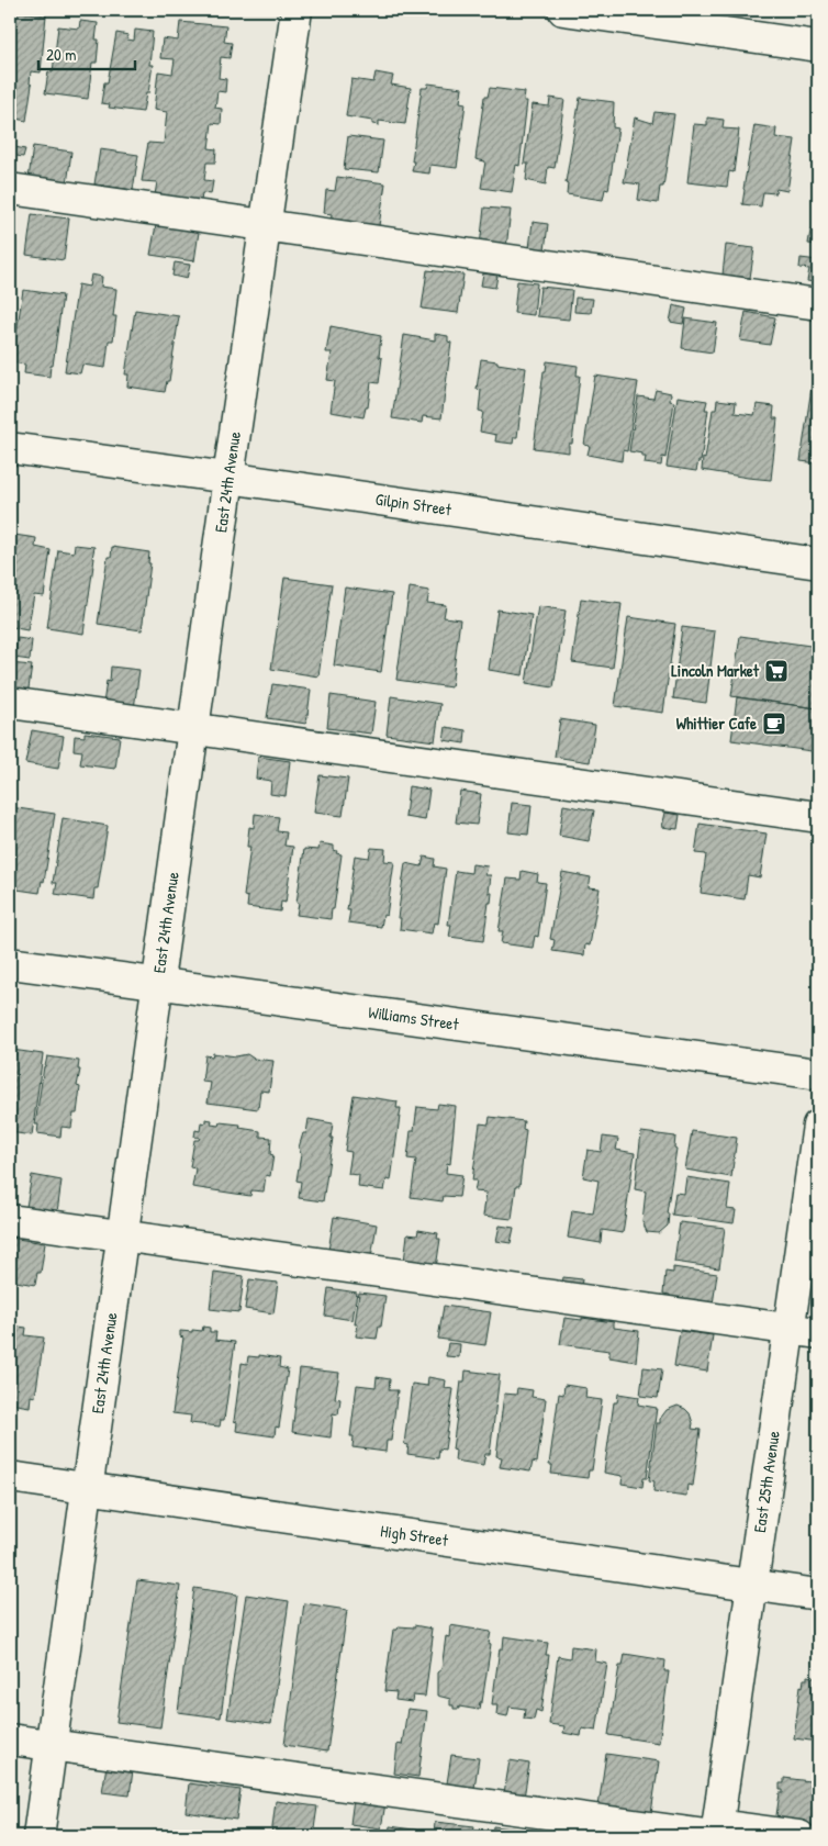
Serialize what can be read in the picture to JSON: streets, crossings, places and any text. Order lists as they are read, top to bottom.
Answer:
{
  "streets": {
    "street": [
      "East 24th Avenue",
      "Gilpin Street",
      "Williams Street",
      "East 25th Avenue",
      "High Street"
    ]
  },
  "crossings": [
    ["East 24th Avenue", "Gilpin Street"],
    ["East 24th Avenue", "Williams Street"],
    ["East 24th Avenue", "High Street"],
    ["East 25th Avenue", "High Street"]
  ],
  "places": {
    "supermarket": ["Lincoln Market"],
    "cafe": ["Whittier Cafe"]
  },
  "scale_bar": "20 m"
}
